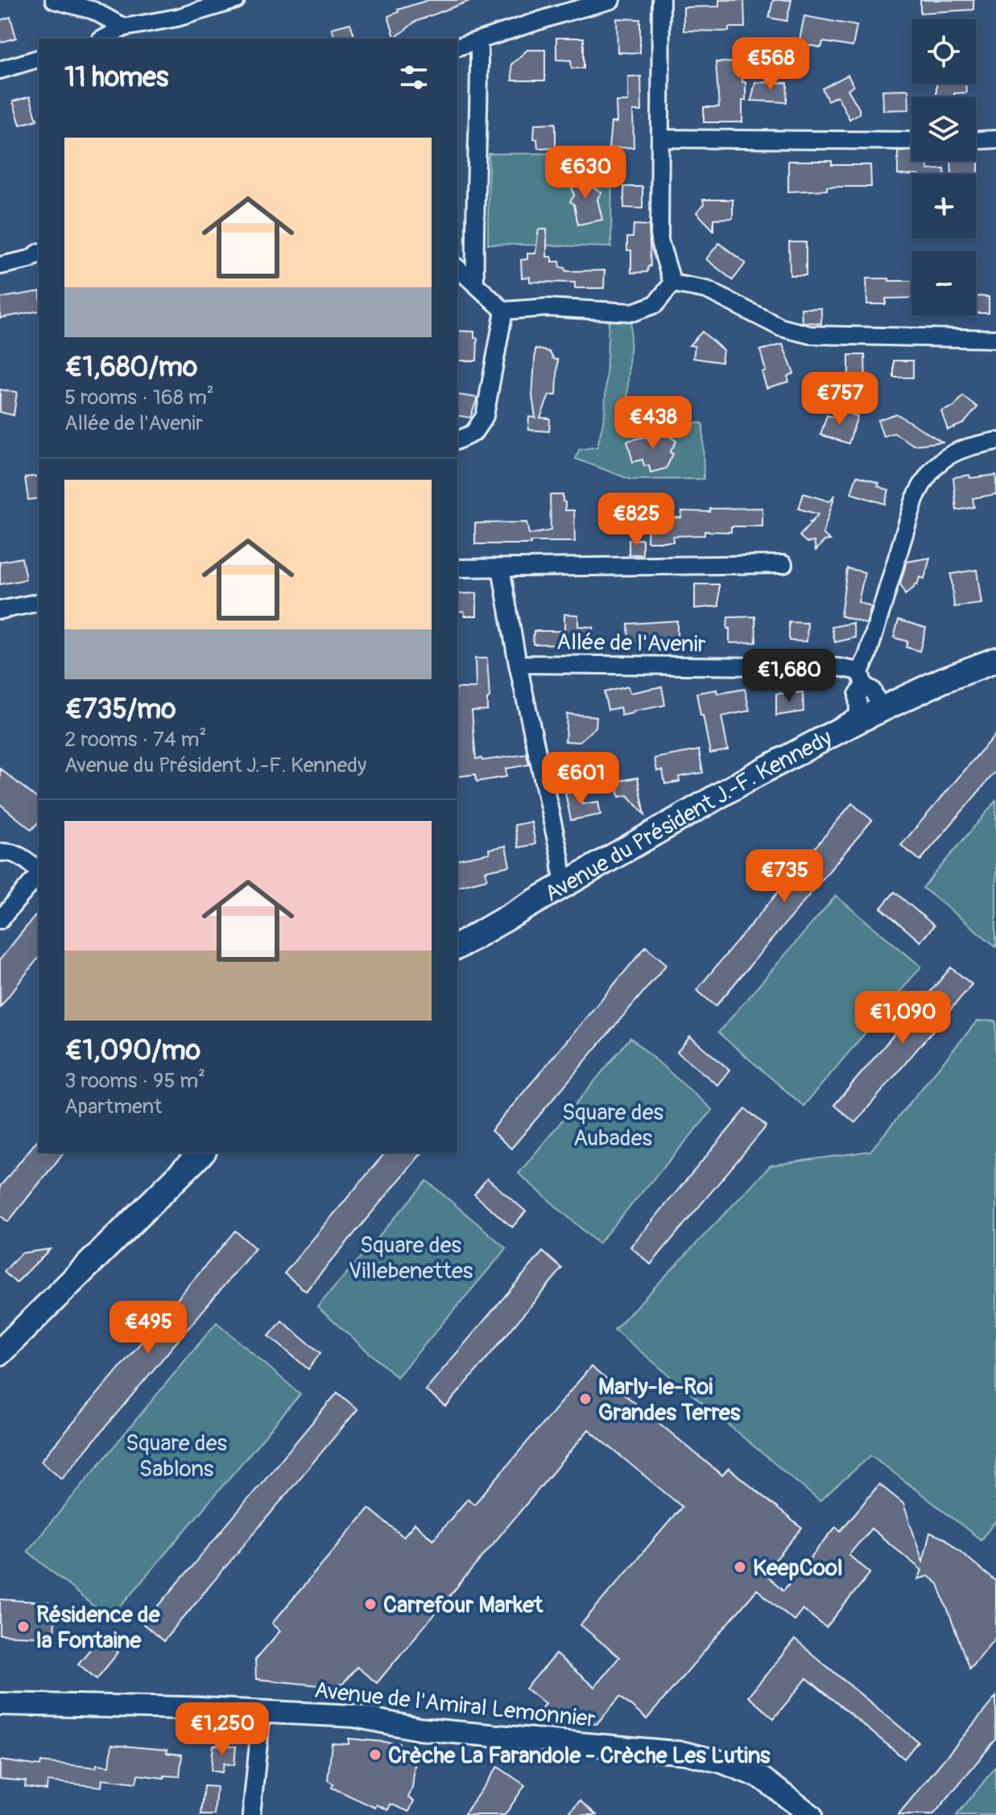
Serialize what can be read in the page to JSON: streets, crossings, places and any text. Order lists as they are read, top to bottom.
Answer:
{
  "streets": {
    "main road": ["Avenue du Président J.-F. Kennedy"],
    "street": ["Allée de l'Avenir", "Avenue de l'Amiral Lemonnier"]
  },
  "parks": ["Square des Aubades", "Square des Villebenettes", "Square des Sablons"],
  "places": [
    "Marly-le-Roi Grandes Terres",
    "KeepCool",
    "Carrefour Market",
    "Résidence de la Fontaine",
    "Crèche La Farandole - Crèche Les Lutins"
  ],
  "page": {
    "map_buttons": ["+", "−"],
    "price": [
      "€568",
      "€630",
      "€757",
      "€438",
      "€825",
      "€1,680",
      "€601",
      "€735",
      "€1,090",
      "€495",
      "€1,250"
    ],
    "heading": "11 homes",
    "list": [
      {
        "name": "€1,680/mo",
        "note": "5 rooms · 168 m² · Allée de l'Avenir"
      },
      {
        "name": "€735/mo",
        "note": "2 rooms · 74 m² · Avenue du Président J.-F. Kennedy"
      },
      {
        "name": "€1,090/mo",
        "note": "3 rooms · 95 m² · Apartment"
      }
    ]
  }
}
